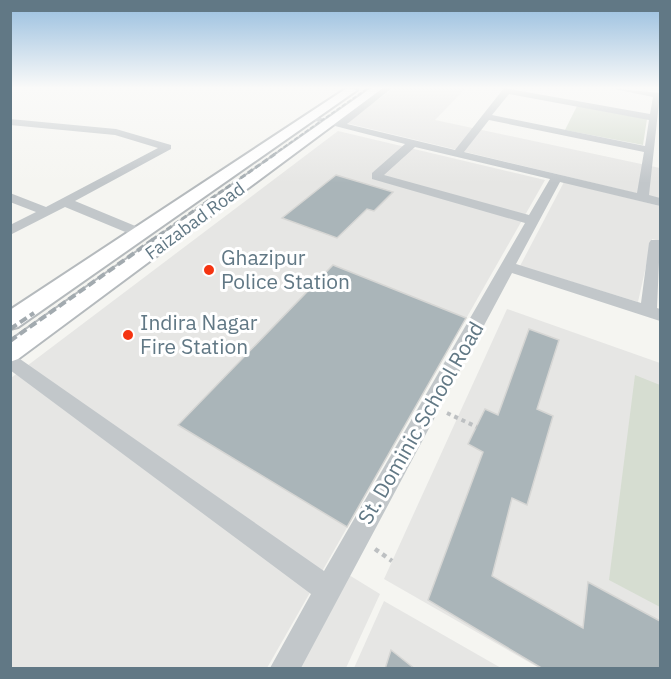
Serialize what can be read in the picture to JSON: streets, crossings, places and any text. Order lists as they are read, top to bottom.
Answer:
{
  "streets": {
    "main road": ["Faizabad Road"],
    "street": ["St. Dominic School Road"]
  },
  "places": ["Ghazipur Police Station", "Indira Nagar Fire Station"]
}
